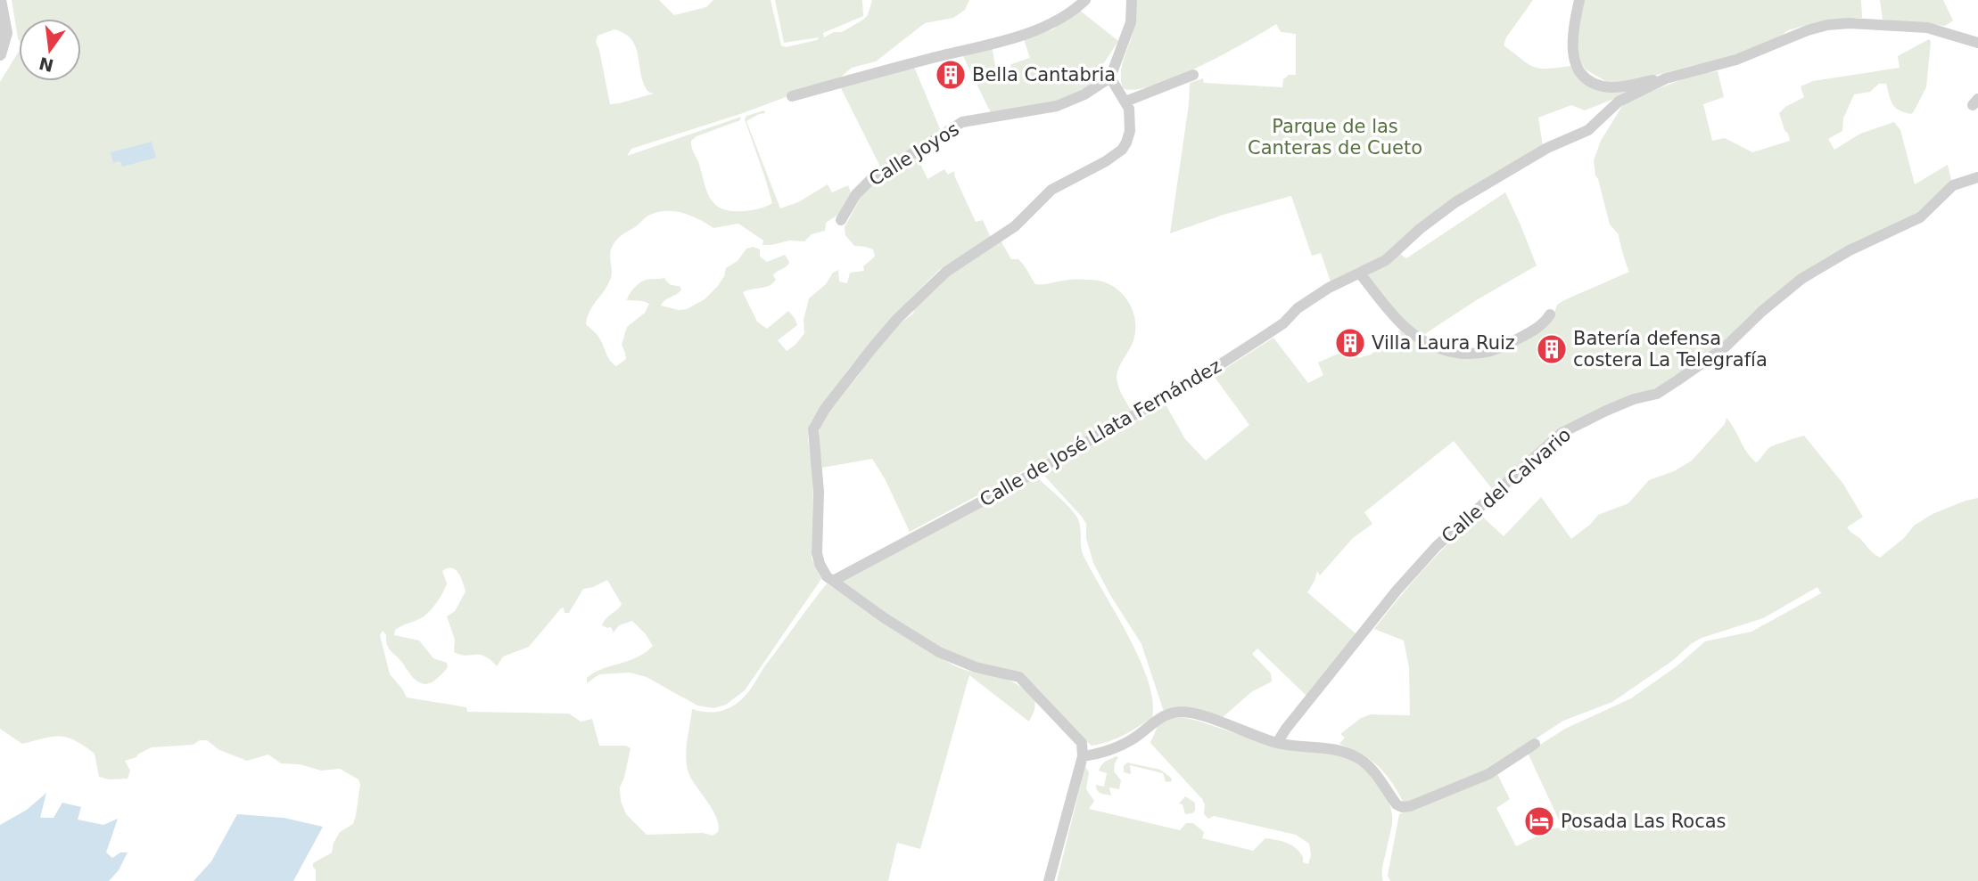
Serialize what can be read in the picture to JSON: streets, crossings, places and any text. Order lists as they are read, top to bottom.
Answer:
{
  "streets": {
    "street": ["Calle Joyos", "Calle de José Llata Fernández", "Calle del Calvario"]
  },
  "parks": ["Parque de las Canteras de Cueto"],
  "places": {
    "building": ["Bella Cantabria", "Villa Laura Ruiz", "Batería defensa costera La Telegrafía"],
    "hotel": ["Posada Las Rocas"]
  },
  "north": "bottom"
}
